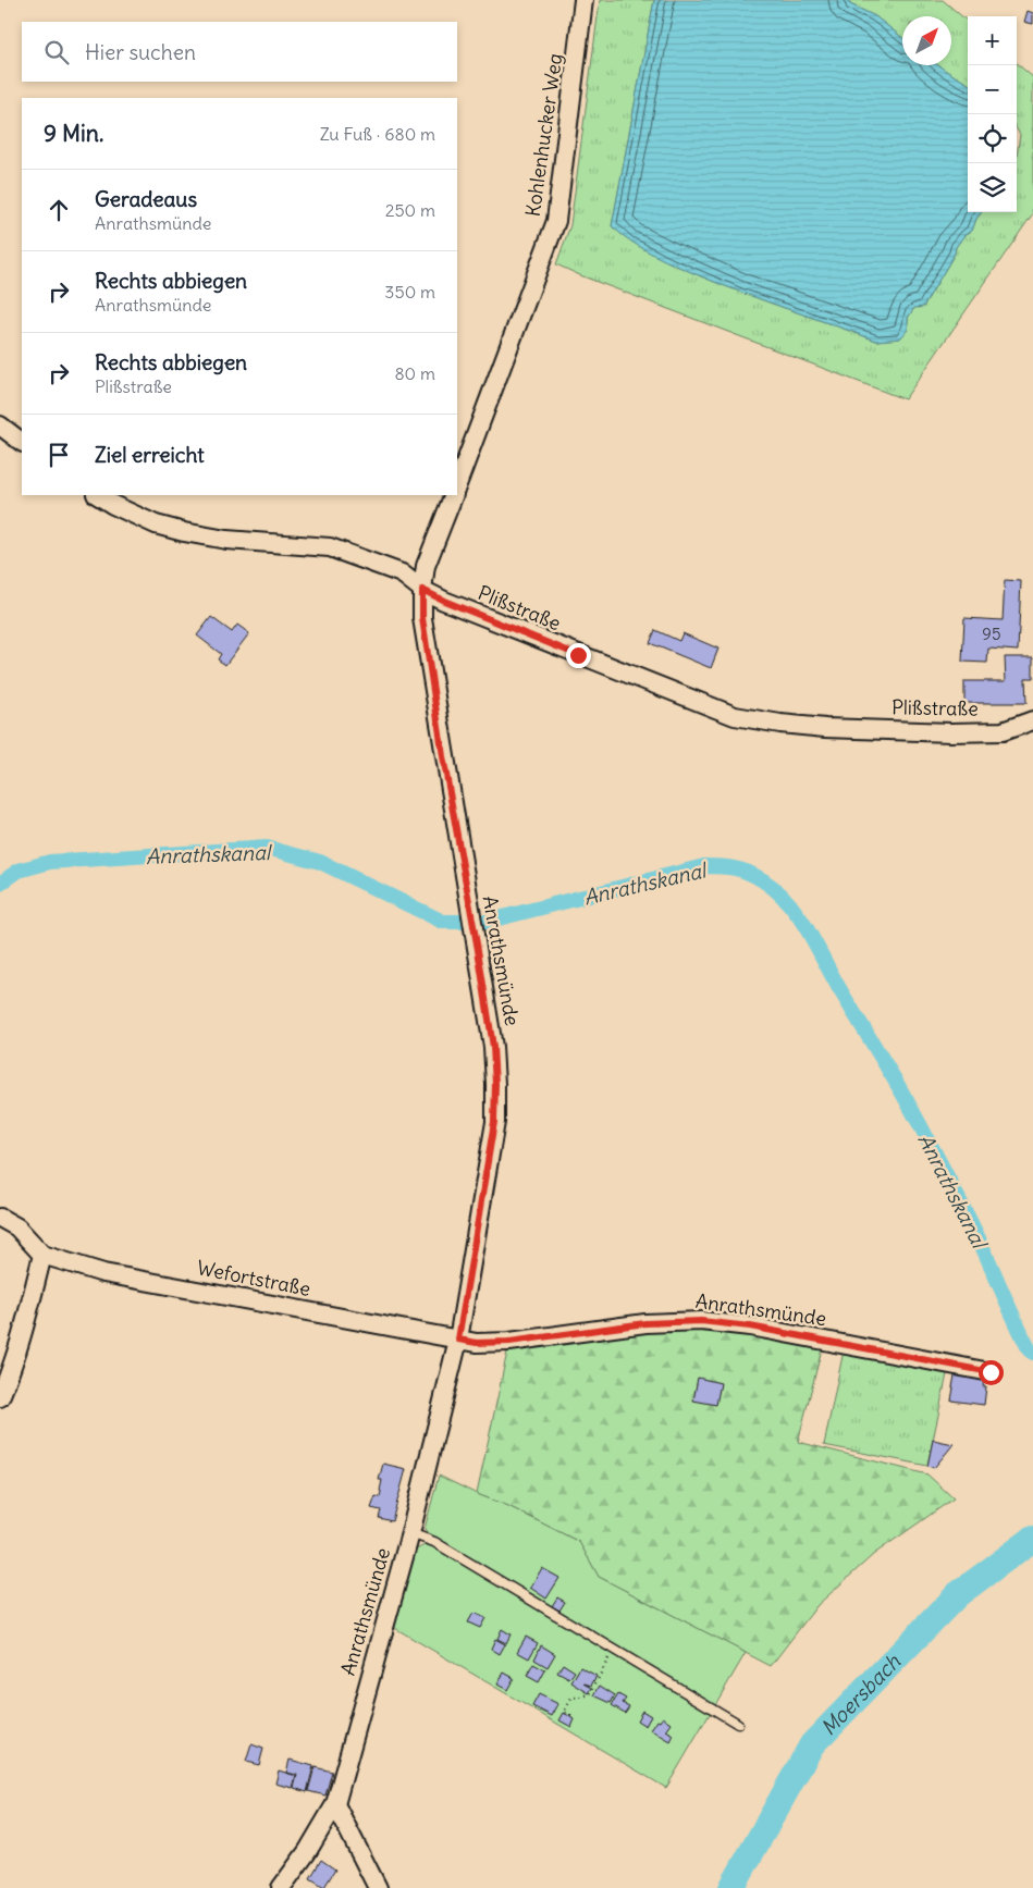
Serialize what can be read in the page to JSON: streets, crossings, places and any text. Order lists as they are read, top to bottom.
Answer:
{
  "streets": {
    "street": [
      "Kohlenhucker Weg",
      "Plißstraße",
      "Anrathsmünde",
      "Wefortstraße"
    ]
  },
  "crossings": [
    ["Plißstraße", "Anrathsmünde"],
    ["Anrathsmünde", "Wefortstraße"]
  ],
  "water": ["Anrathskanal", "Moersbach"],
  "house_numbers": ["95"],
  "north": "top right",
  "page": {
    "map_buttons": ["+", "−"],
    "search": "Hier suchen",
    "heading": ["9 Min.", "Zu Fuß · 680 m"],
    "list": [
      ["Geradeaus", "Anrathsmünde", "250 m"],
      ["Rechts abbiegen", "Anrathsmünde", "350 m"],
      ["Rechts abbiegen", "Plißstraße", "80 m"],
      "Ziel erreicht"
    ]
  }
}
